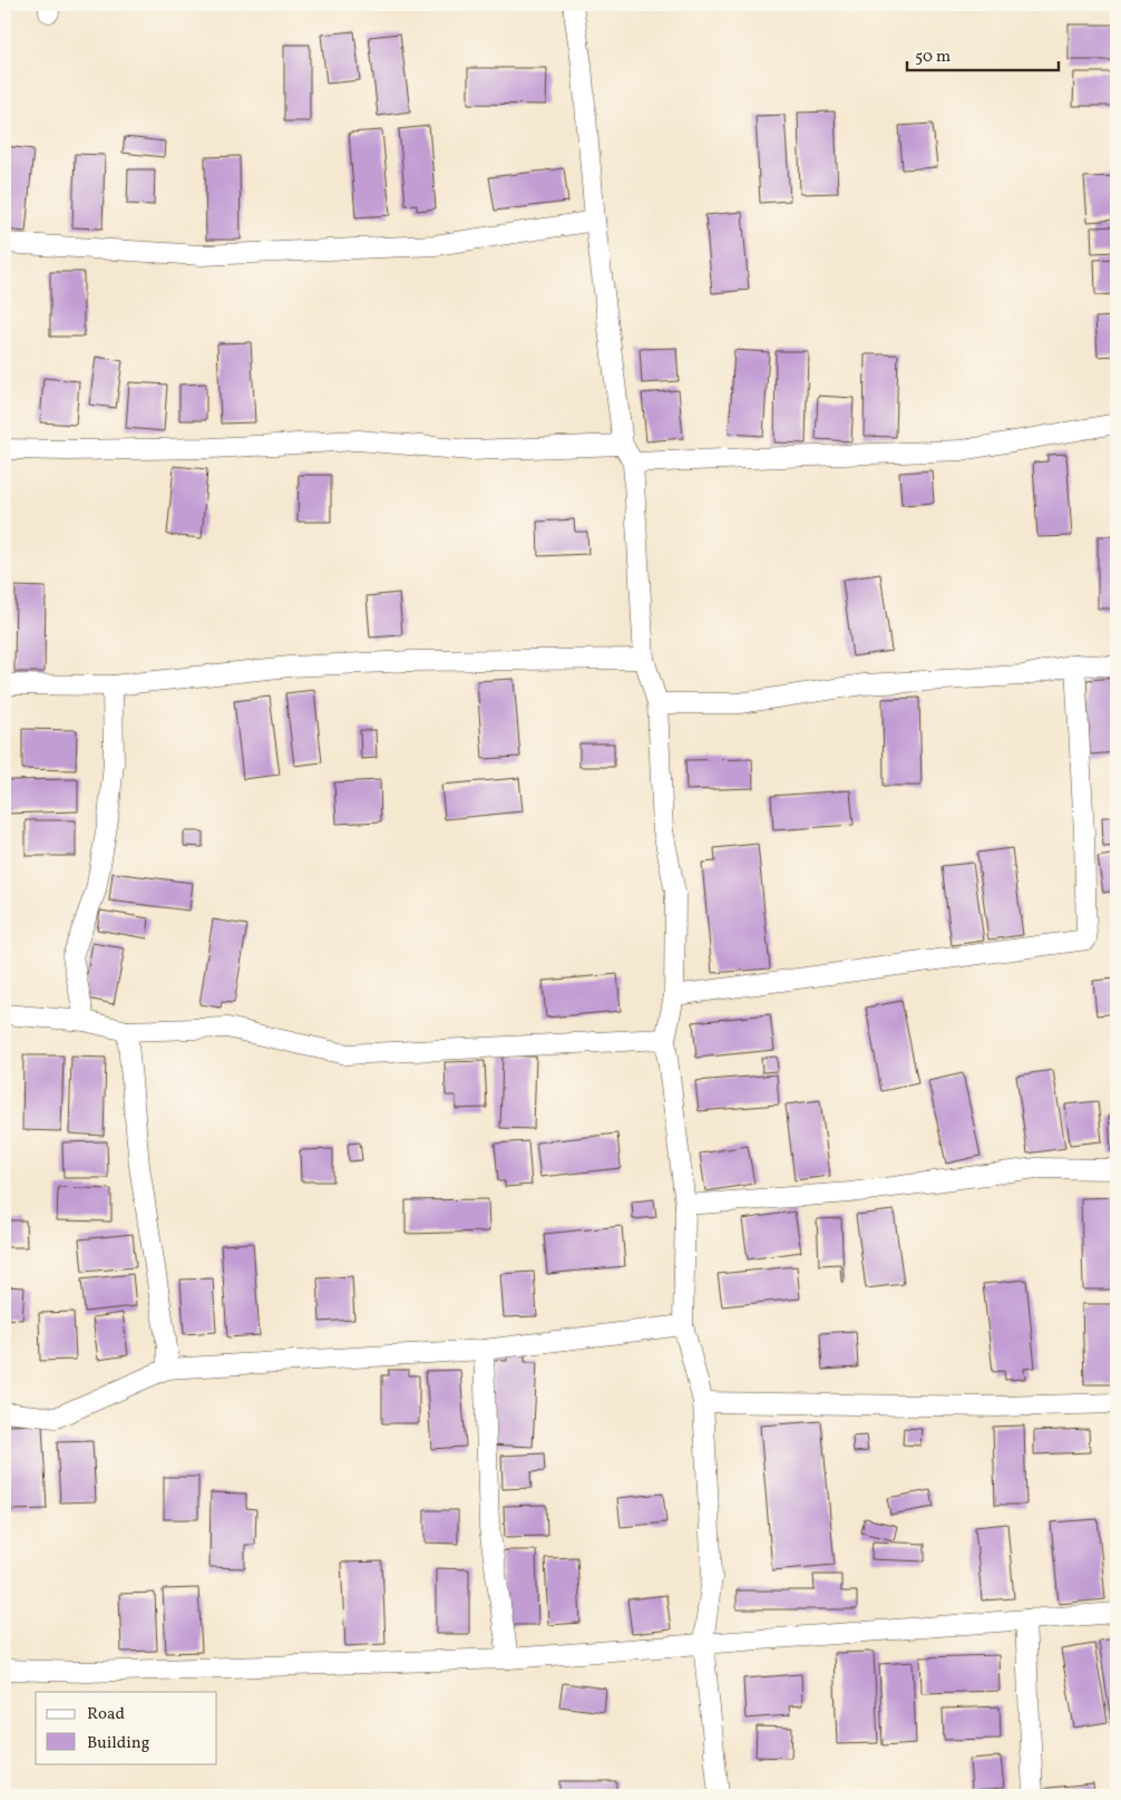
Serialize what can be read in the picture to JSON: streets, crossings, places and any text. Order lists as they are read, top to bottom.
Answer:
{
  "legend": ["Road", "Building"],
  "scale_bar": "50 m"
}
